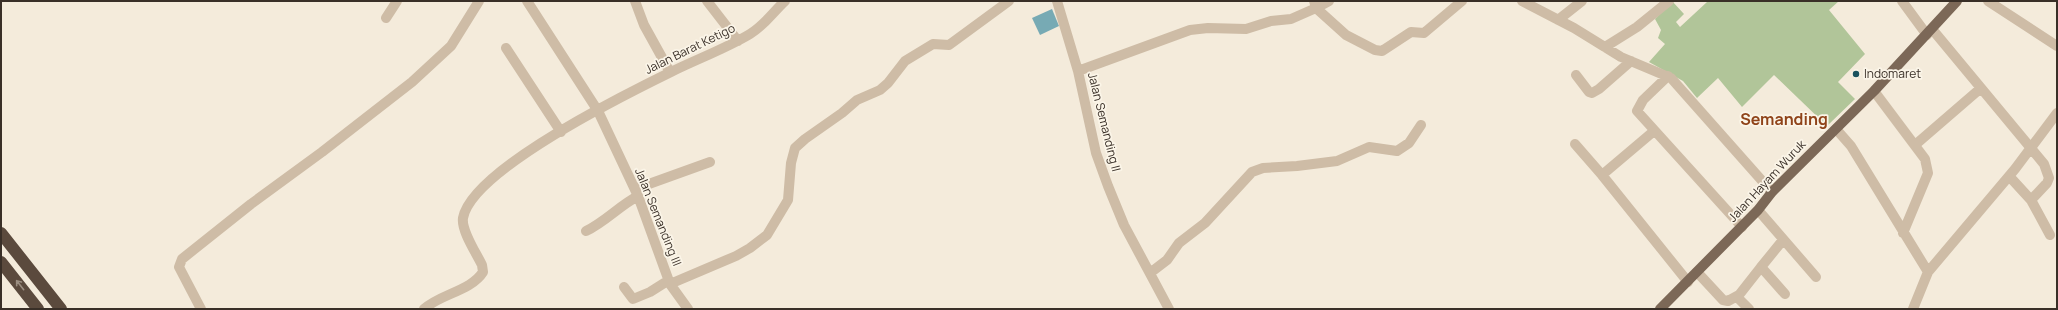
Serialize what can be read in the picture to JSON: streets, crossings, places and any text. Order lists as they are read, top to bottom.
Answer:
{
  "streets": {
    "main road": ["Jalan Hayam Wuruk"],
    "street": ["Jalan Barat Ketigo", "Jalan Semanding II", "Jalan Semanding III"]
  },
  "crossings": [
    ["Jalan Barat Ketigo", "Jalan Semanding III"]
  ],
  "districts": ["Semanding"],
  "places": ["Indomaret"]
}
